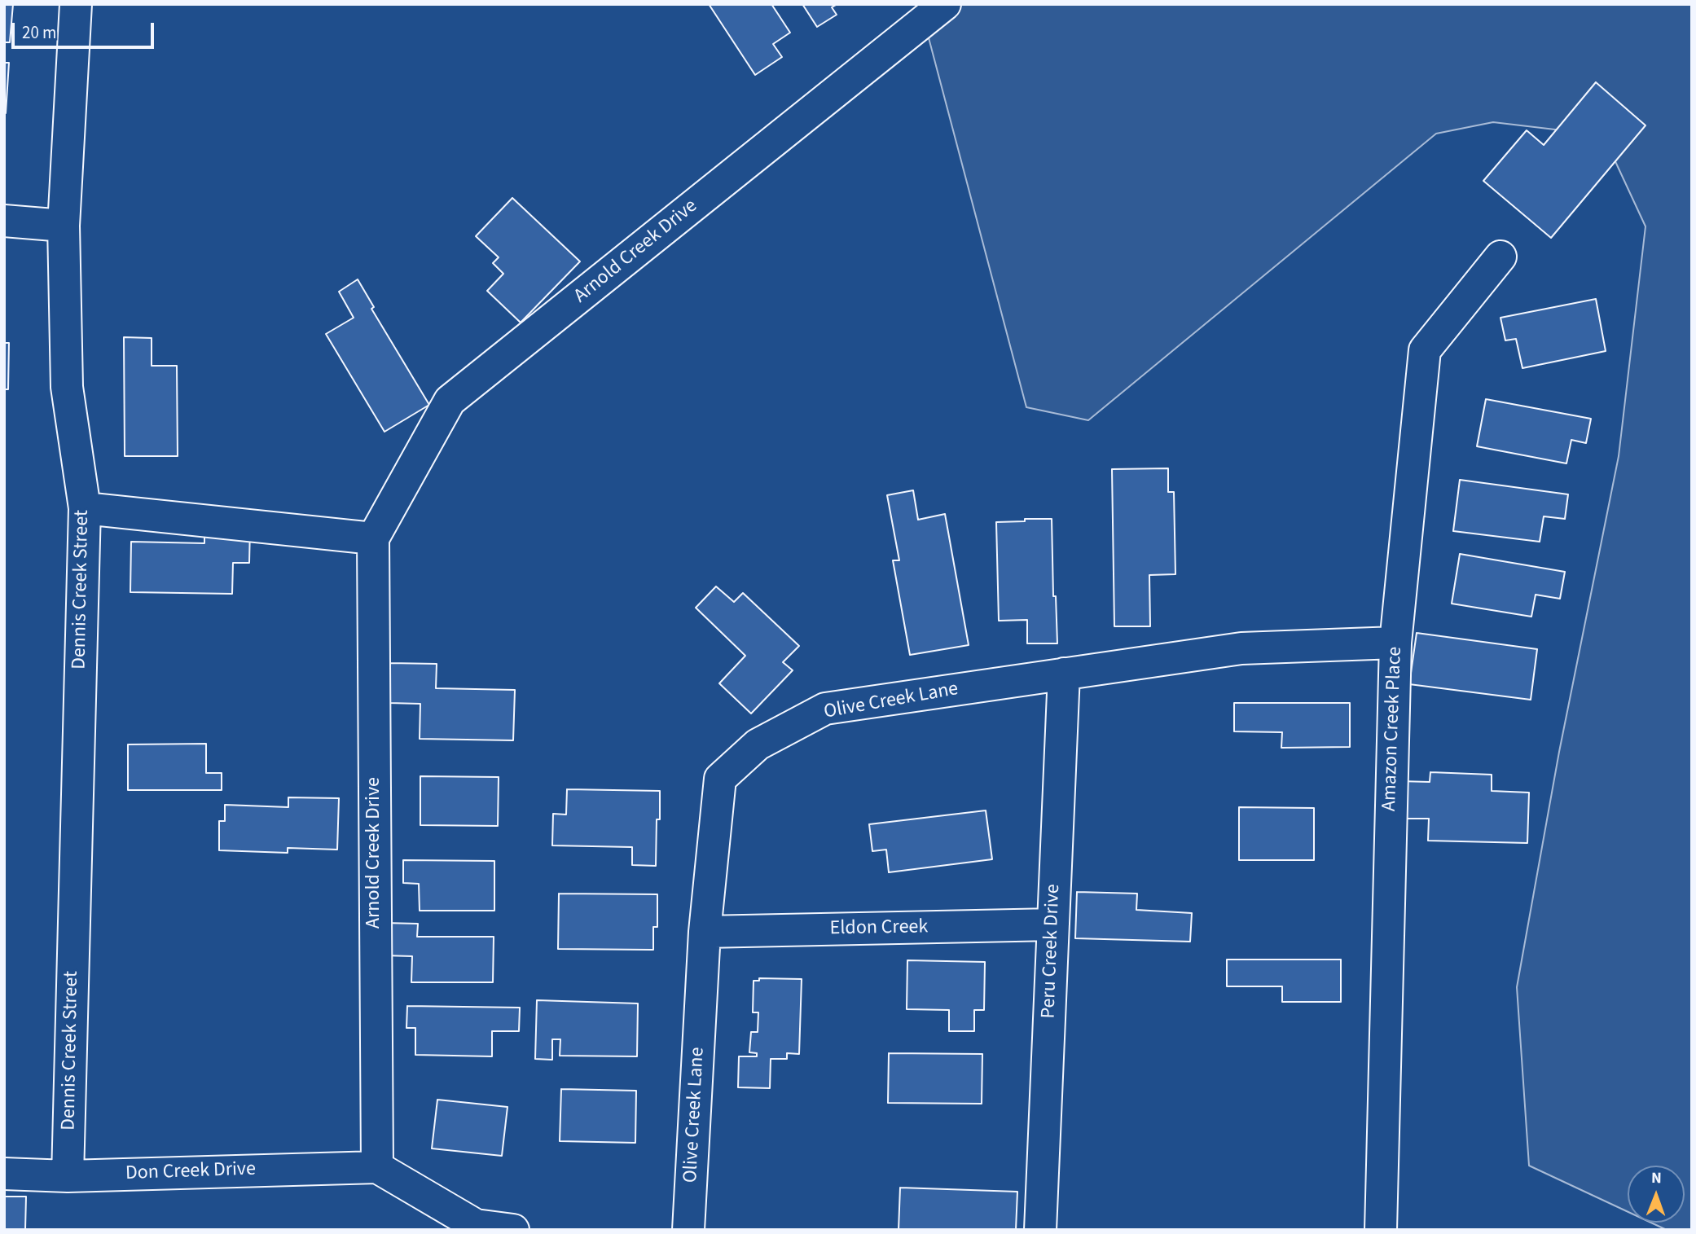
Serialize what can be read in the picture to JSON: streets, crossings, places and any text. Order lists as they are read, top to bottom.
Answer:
{
  "streets": {
    "street": [
      "Arnold Creek Drive",
      "Dennis Creek Street",
      "Olive Creek Lane",
      "Amazon Creek Place",
      "Eldon Creek",
      "Peru Creek Drive",
      "Don Creek Drive"
    ]
  },
  "crossings": [
    ["Arnold Creek Drive", "Don Creek Drive"],
    ["Dennis Creek Street", "Don Creek Drive"],
    ["Olive Creek Lane", "Amazon Creek Place"],
    ["Olive Creek Lane", "Eldon Creek"],
    ["Olive Creek Lane", "Peru Creek Drive"],
    ["Eldon Creek", "Peru Creek Drive"]
  ],
  "scale_bar": "20 m",
  "north": "top"
}
